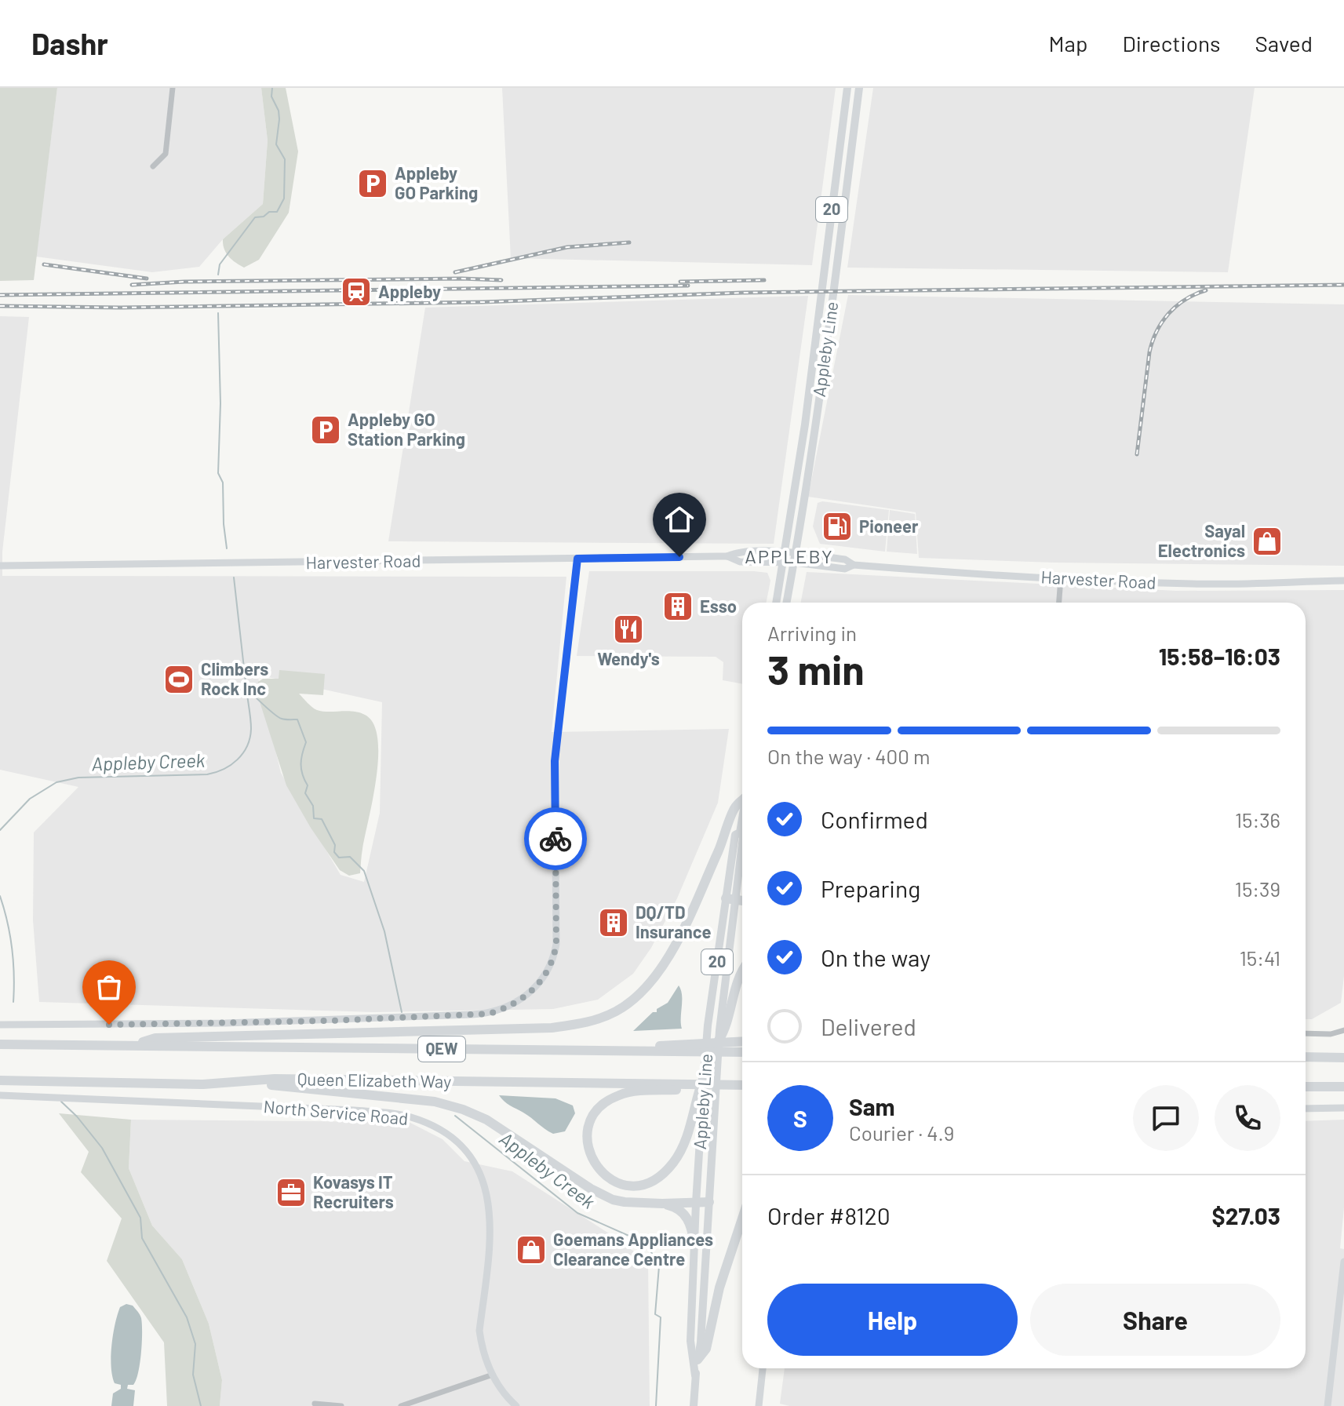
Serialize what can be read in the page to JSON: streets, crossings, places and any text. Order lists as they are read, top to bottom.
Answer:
{
  "streets": {
    "highway": ["QEW", "Queen Elizabeth Way"],
    "main road": ["20", "Appleby Line"],
    "street": ["Harvester Road", "North Service Road"]
  },
  "crossings": [
    ["Appleby Line", "Harvester Road"]
  ],
  "districts": ["APPLEBY"],
  "water": ["Appleby Creek"],
  "places": {
    "parking": ["Appleby GO Parking", "Appleby GO Station Parking"],
    "station": ["Appleby"],
    "fuel station": ["Pioneer"],
    "shop": ["Sayal Electronics", "Goemans Appliances Clearance Centre"],
    "building": ["Esso", "DQ/TD Insurance"],
    "restaurant": ["Wendy's"],
    "sports": ["Climbers Rock Inc"],
    "office": ["Kovasys IT Recruiters"]
  },
  "page": {
    "header": "Dashr",
    "nav": ["Map", "Directions", "Saved"],
    "heading": ["3 min", "Arriving in", "15:58–16:03"],
    "panel": [
      "Sam",
      "Courier · 4.9",
      "Order #8120",
      "$27.03"
    ],
    "bar": "On the way · 400 m",
    "list": [
      ["Confirmed", "15:36"],
      ["Preparing", "15:39"],
      ["On the way", "15:41"],
      "Delivered"
    ],
    "round": "S",
    "buttons": ["Help", "Share"]
  }
}
